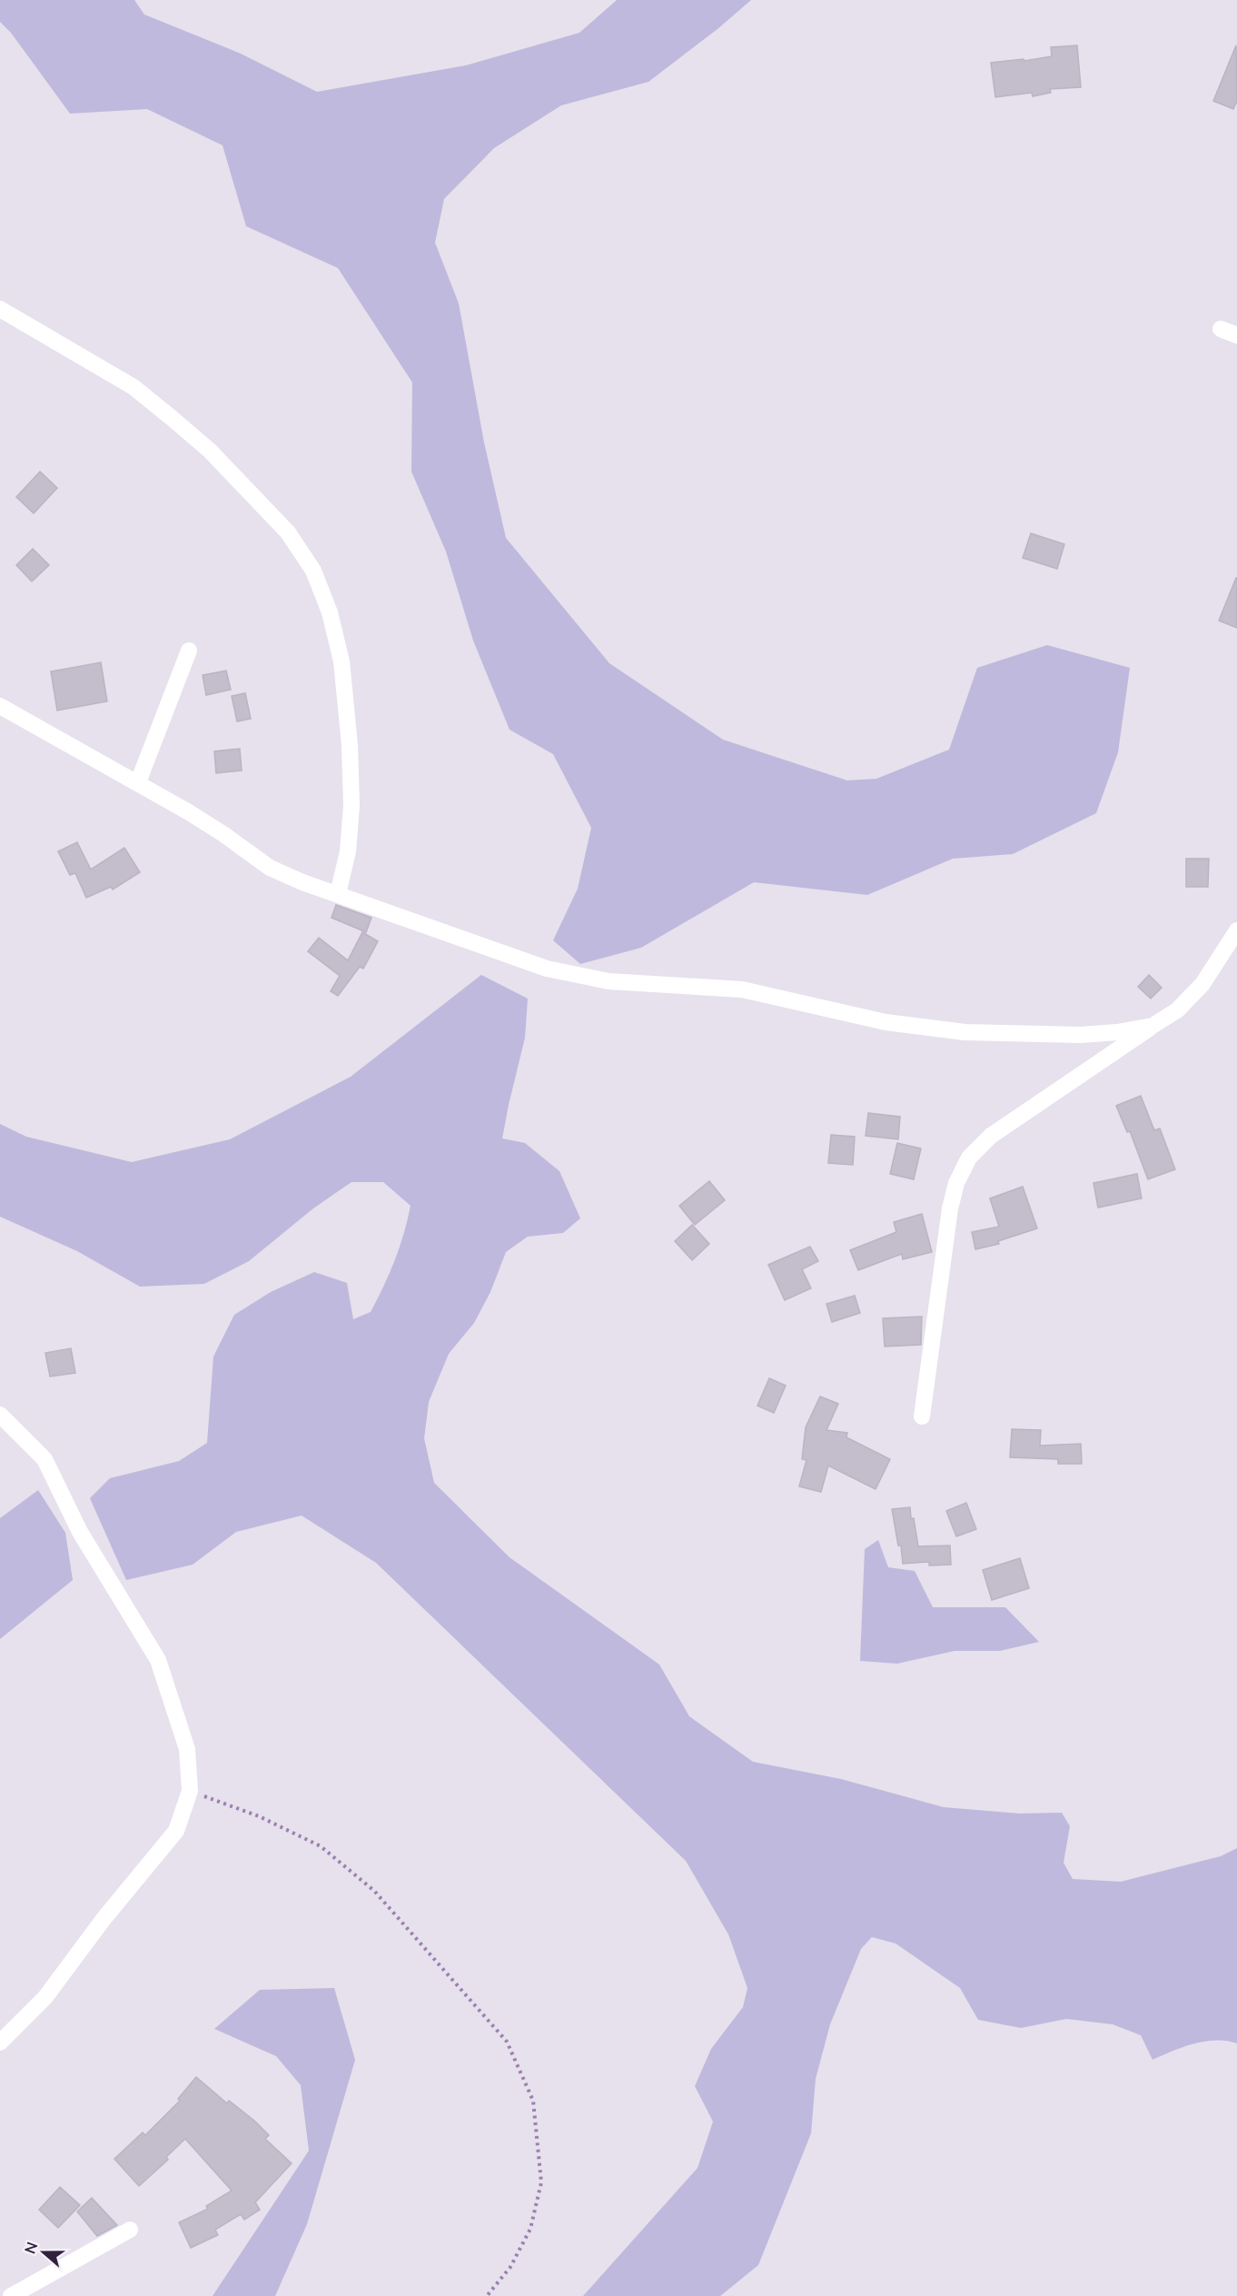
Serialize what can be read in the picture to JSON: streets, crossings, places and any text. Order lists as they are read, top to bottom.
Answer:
{
  "north": "left"
}
